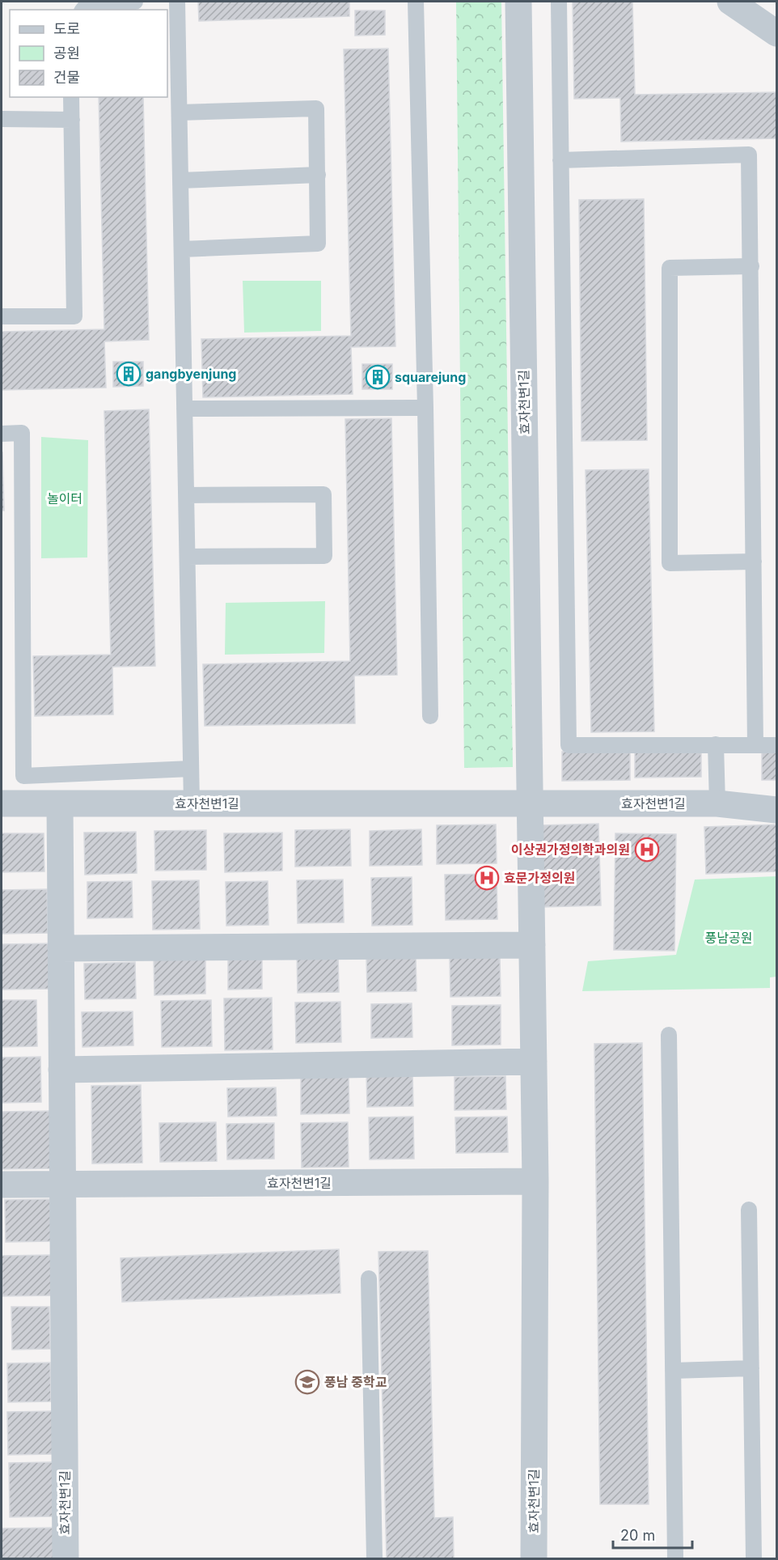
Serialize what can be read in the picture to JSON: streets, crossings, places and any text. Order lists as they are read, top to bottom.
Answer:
{
  "streets": {
    "street": ["효자천변1길"]
  },
  "parks": ["놀이터", "풍남공원"],
  "places": {
    "building": ["gangbyenjung", "squarejung"],
    "hospital": ["이상권가정의학과의원", "효문가정의원"],
    "school or university": ["풍남 중학교"]
  },
  "legend": ["도로", "공원", "건물"],
  "scale_bar": "20 m"
}
